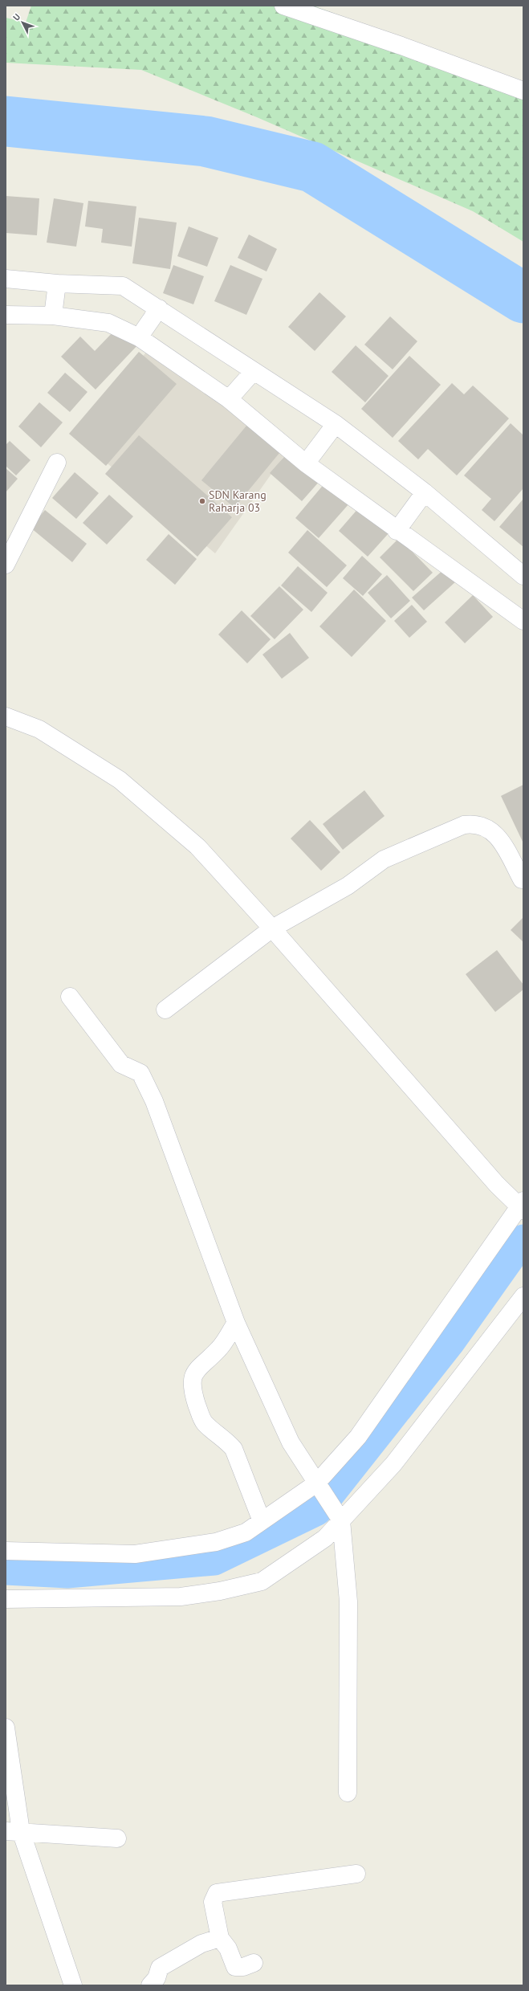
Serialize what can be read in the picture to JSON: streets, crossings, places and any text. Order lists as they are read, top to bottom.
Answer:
{
  "places": ["SDN Karang Raharja 03"],
  "north": "top left"
}
